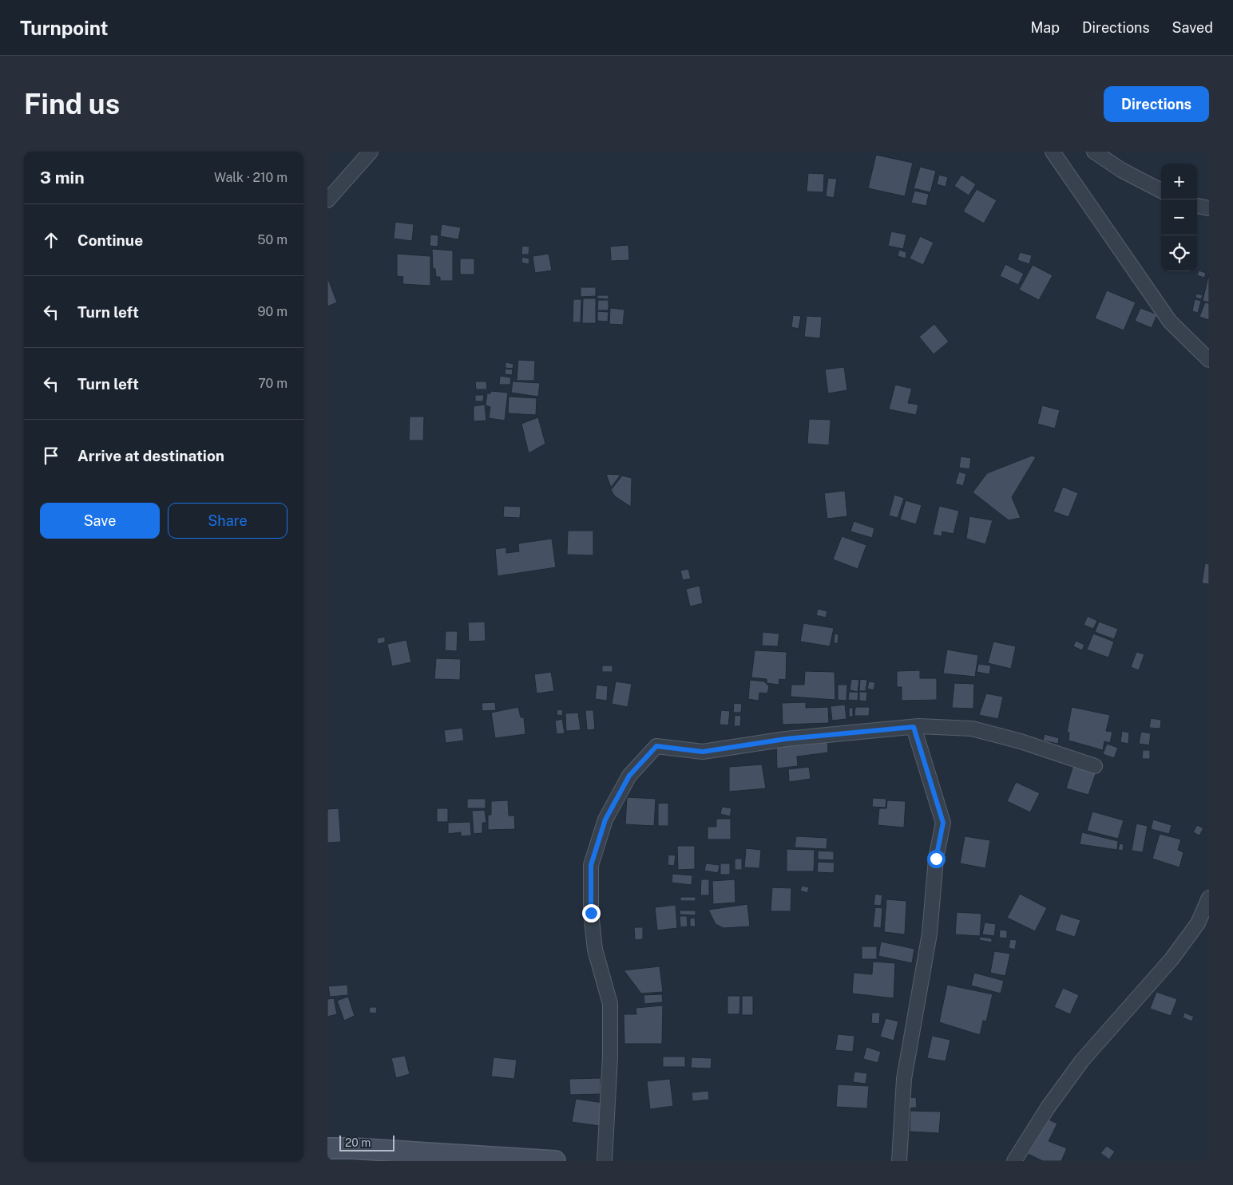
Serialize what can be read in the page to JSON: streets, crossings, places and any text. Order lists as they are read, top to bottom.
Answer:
{
  "scale_bar": "20 m",
  "page": {
    "header": "Turnpoint",
    "nav": ["Map", "Directions", "Saved"],
    "buttons": [
      "Directions",
      ["Save", "Share"]
    ],
    "title": "Find us",
    "heading": ["3 min", "Walk · 210 m"],
    "map_buttons": ["+", "−"],
    "list": [
      ["Continue", "50 m"],
      ["Turn left", "90 m"],
      ["Turn left", "70 m"],
      "Arrive at destination"
    ],
    "scale": "20 m"
  }
}
